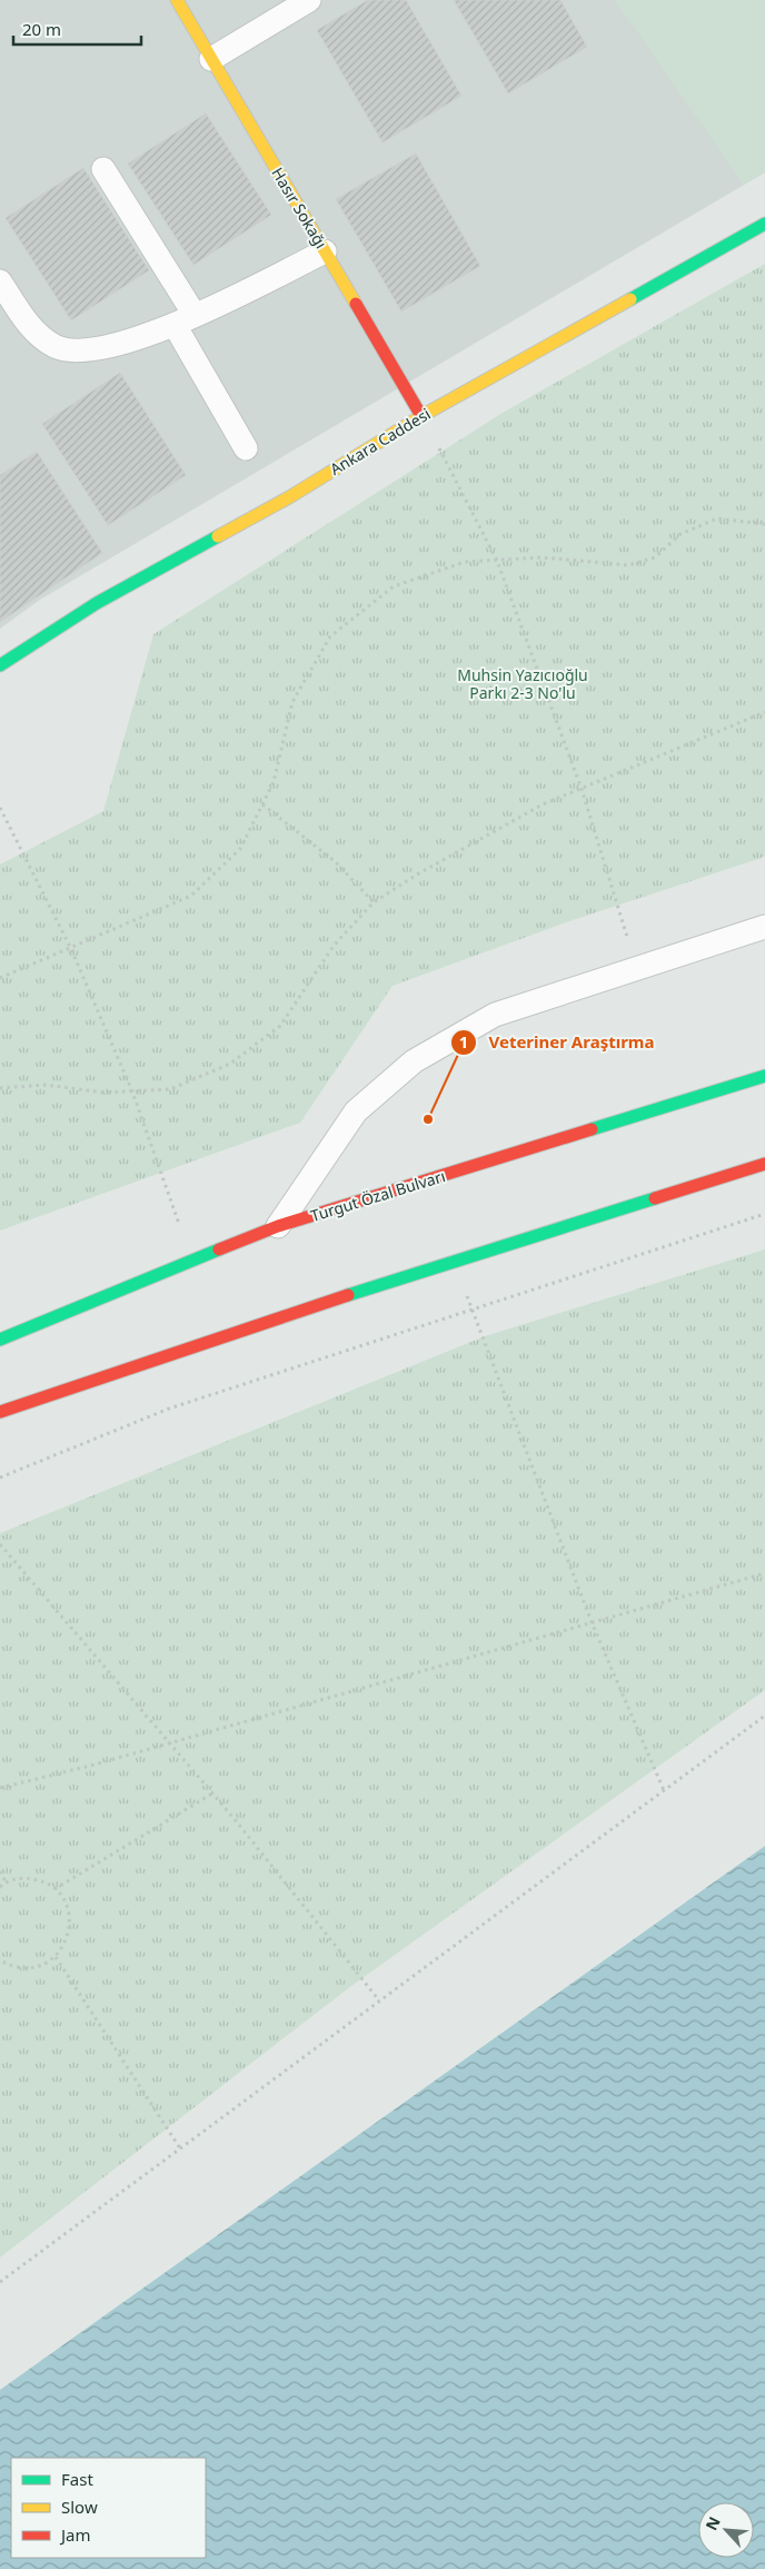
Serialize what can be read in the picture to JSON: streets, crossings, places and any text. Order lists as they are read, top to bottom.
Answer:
{
  "streets": {
    "main road": ["Hasır Sokağı", "Ankara Caddesi", "Turgut Özal Bulvarı"]
  },
  "crossings": [
    ["Hasır Sokağı", "Ankara Caddesi"]
  ],
  "parks": ["Muhsin Yazıcıoğlu Parkı 2-3 No'lu"],
  "places": ["Veteriner Araştırma"],
  "legend": ["Fast", "Slow", "Jam"],
  "scale_bar": "20 m",
  "north": "top left"
}
